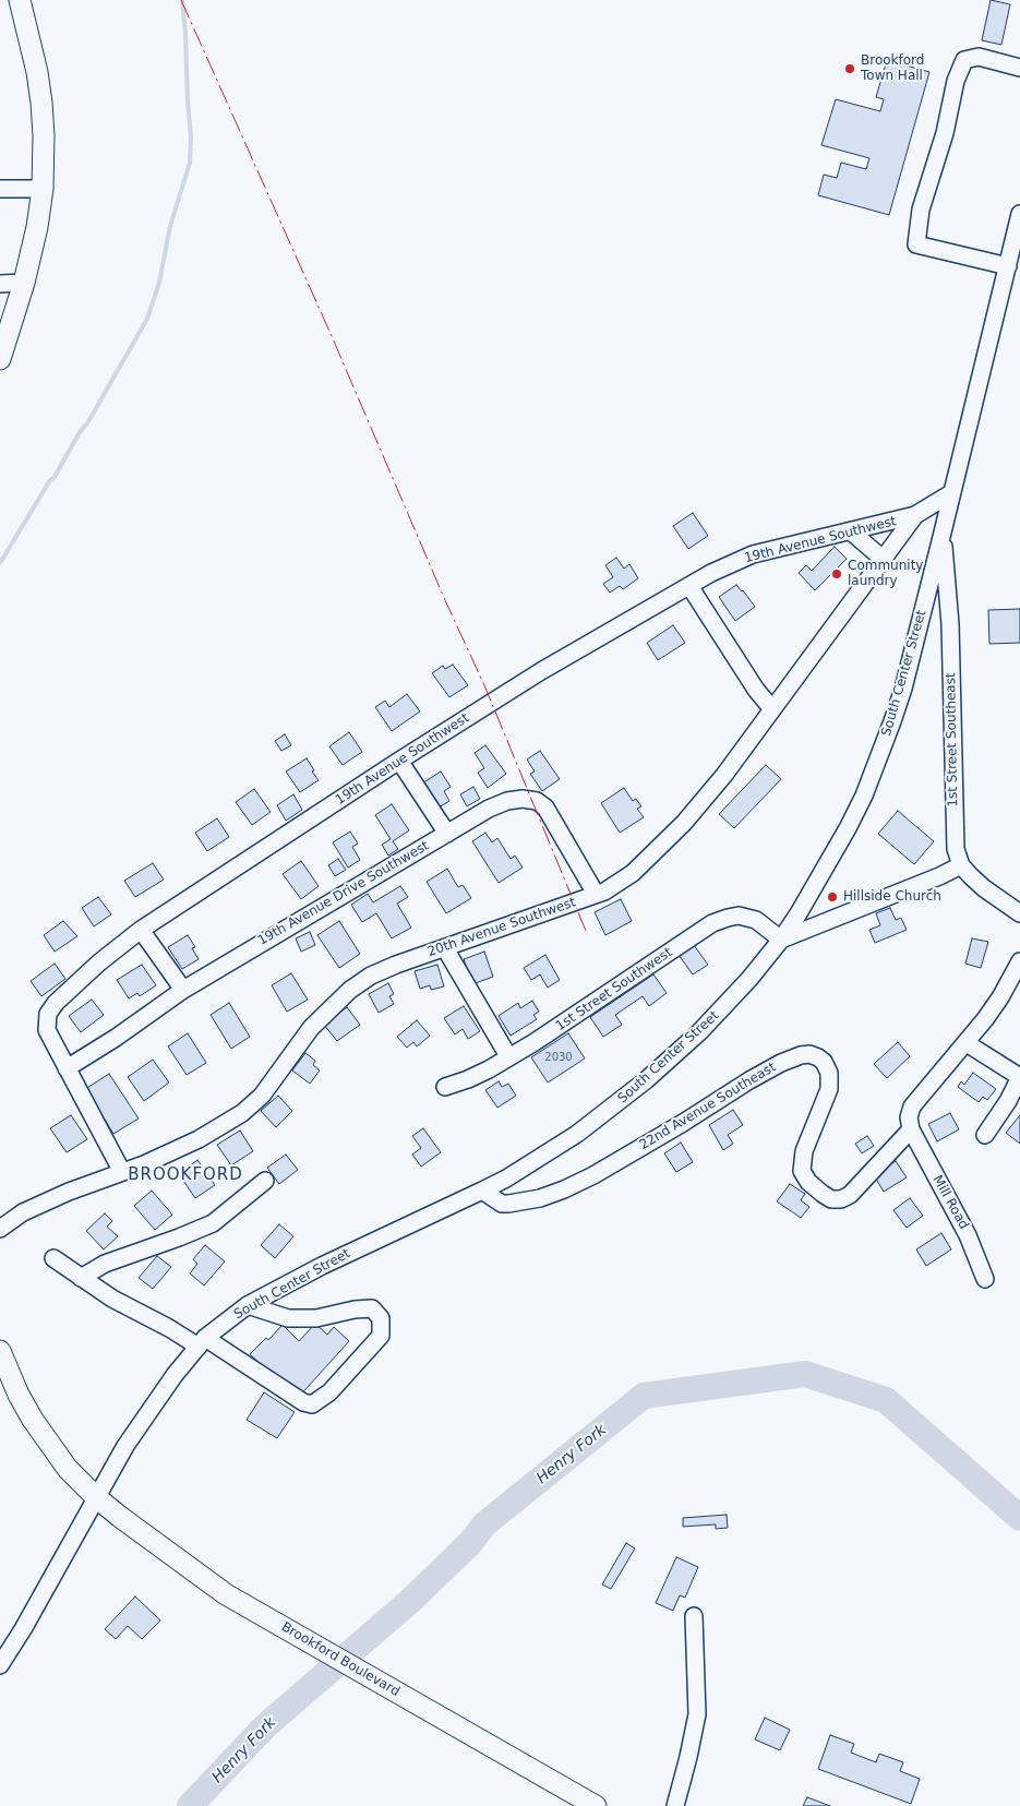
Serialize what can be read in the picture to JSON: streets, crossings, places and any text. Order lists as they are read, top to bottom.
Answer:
{
  "streets": {
    "main road": ["Brookford Boulevard"],
    "street": [
      "19th Avenue Southwest",
      "South Center Street",
      "1st Street Southeast",
      "19th Avenue Drive Southwest",
      "20th Avenue Southwest",
      "1st Street Southwest",
      "22nd Avenue Southeast",
      "Mill Road"
    ]
  },
  "crossings": [
    ["19th Avenue Southwest", "South Center Street"],
    ["19th Avenue Southwest", "19th Avenue Drive Southwest"],
    ["19th Avenue Southwest", "20th Avenue Southwest"],
    ["South Center Street", "1st Street Southeast"],
    ["South Center Street", "1st Street Southwest"],
    ["South Center Street", "22nd Avenue Southeast"],
    ["South Center Street", "Brookford Boulevard"],
    ["19th Avenue Drive Southwest", "20th Avenue Southwest"],
    ["22nd Avenue Southeast", "Mill Road"]
  ],
  "districts": ["BROOKFORD"],
  "water": ["Henry Fork"],
  "places": ["Brookford Town Hall", "Community laundry", "Hillside Church"],
  "house_numbers": ["2030"]
}
